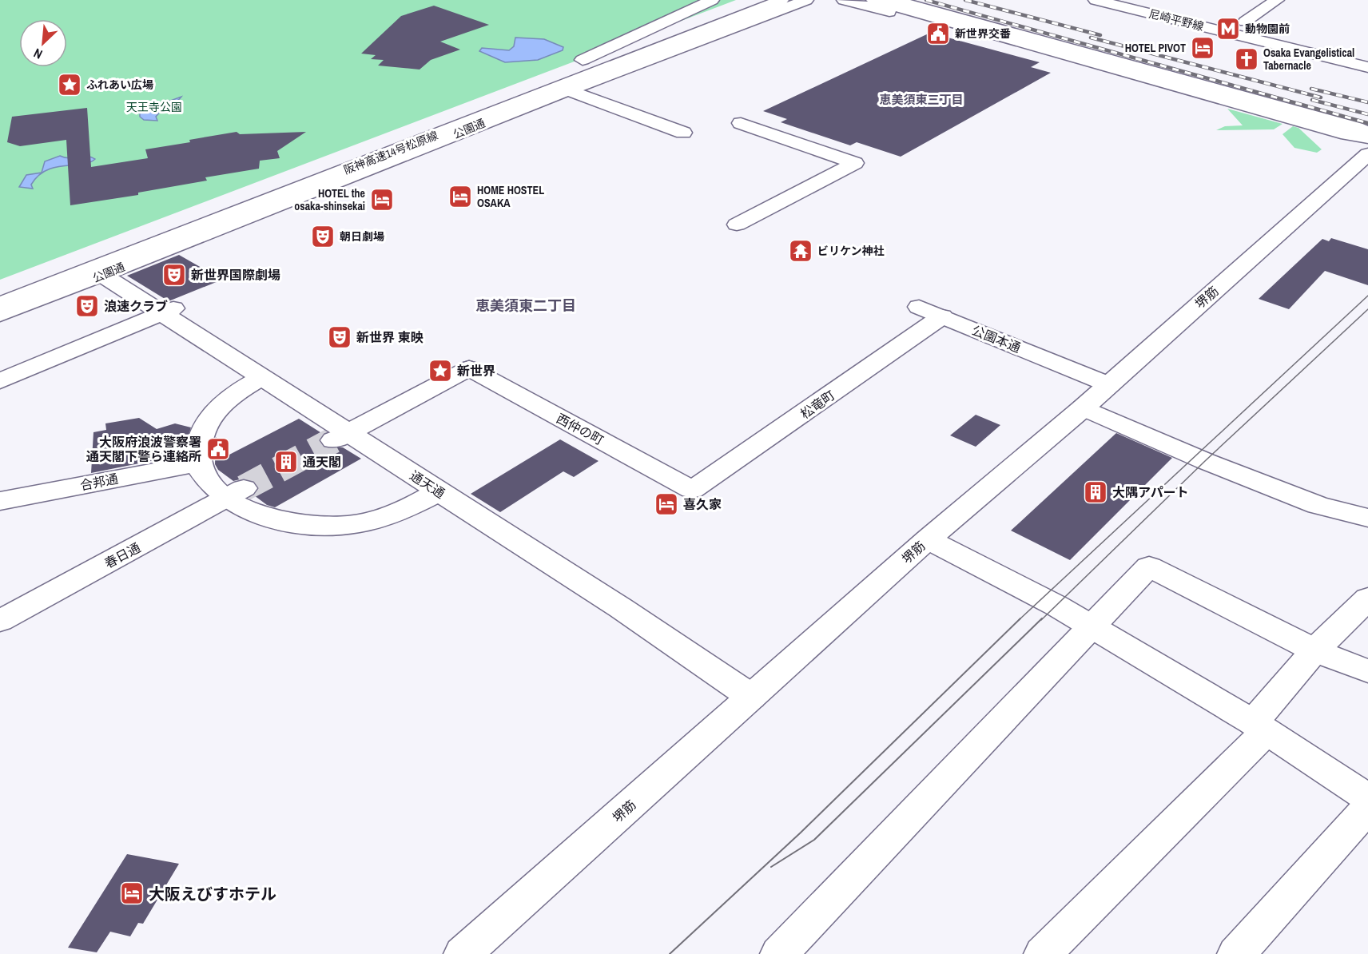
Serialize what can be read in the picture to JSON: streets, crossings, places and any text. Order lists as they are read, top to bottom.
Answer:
{
  "streets": {
    "main road": [
      "尼崎平野線",
      "公園通",
      "阪神高速14号松原線",
      "堺筋",
      "公園本通",
      "松竜町",
      "西仲の町",
      "合邦通",
      "通天通",
      "春日通"
    ]
  },
  "crossings": [
    ["公園通", "通天通"],
    ["堺筋", "公園本通"],
    ["堺筋", "通天通"],
    ["公園本通", "松竜町"],
    ["松竜町", "西仲の町"],
    ["西仲の町", "通天通"]
  ],
  "districts": ["恵美須東三丁目", "恵美須東二丁目"],
  "parks": ["天王寺公園"],
  "places": {
    "metro station": ["動物園前"],
    "public building": ["新世界交番", "大阪府浪波警察署 通天閣下警ら連絡所"],
    "hotel": [
      "HOTEL PIVOT",
      "HOME HOSTEL OSAKA",
      "HOTEL the osaka-shinsekai",
      "喜久家",
      "大阪えびすホテル"
    ],
    "church": ["Osaka Evangelistical Tabernacle"],
    "place": ["ふれあい広場", "新世界"],
    "theatre": [
      "朝日劇場",
      "新世界国際劇場",
      "浪速クラブ",
      "新世界 東映"
    ],
    "temple": ["ビリケン神社"],
    "building": ["通天閣", "大隅アパート"]
  },
  "north": "bottom left"
}
